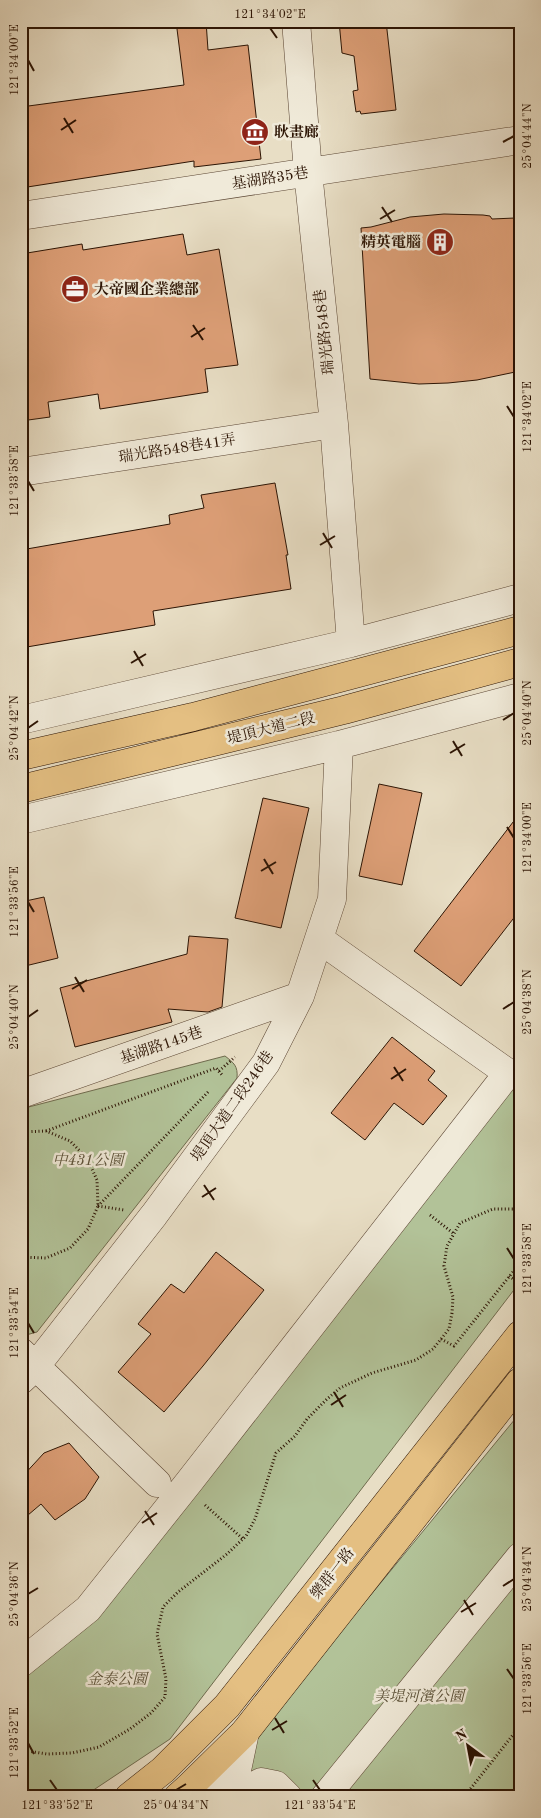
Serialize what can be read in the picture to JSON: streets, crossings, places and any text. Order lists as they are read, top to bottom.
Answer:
{
  "streets": {
    "main road": ["堤頂大道二段", "樂群一路"],
    "street": [
      "基湖路35巷",
      "瑞光路548巷",
      "瑞光路548巷41弄",
      "基湖路145巷",
      "堤頂大道二段246巷"
    ]
  },
  "crossings": [
    ["基湖路35巷", "瑞光路548巷"],
    ["瑞光路548巷", "瑞光路548巷41弄"],
    ["堤頂大道二段", "堤頂大道二段246巷"],
    ["基湖路145巷", "堤頂大道二段246巷"]
  ],
  "parks": ["中431公園", "金泰公園", "美堤河濱公園"],
  "places": {
    "museum": ["耿畫廊"],
    "building": ["精英電腦"],
    "office": ["大帝國企業總部"]
  },
  "north": "top left",
  "coordinates": [
    "121°34'02\"E",
    "121°34'00\"E",
    "25°04'44\"N",
    "121°33'58\"E",
    "25°04'40\"N",
    "25°04'42\"N",
    "121°33'56\"E",
    "25°04'38\"N",
    "121°33'54\"E",
    "25°04'34\"N",
    "25°04'36\"N",
    "121°33'52\"E"
  ]
}
